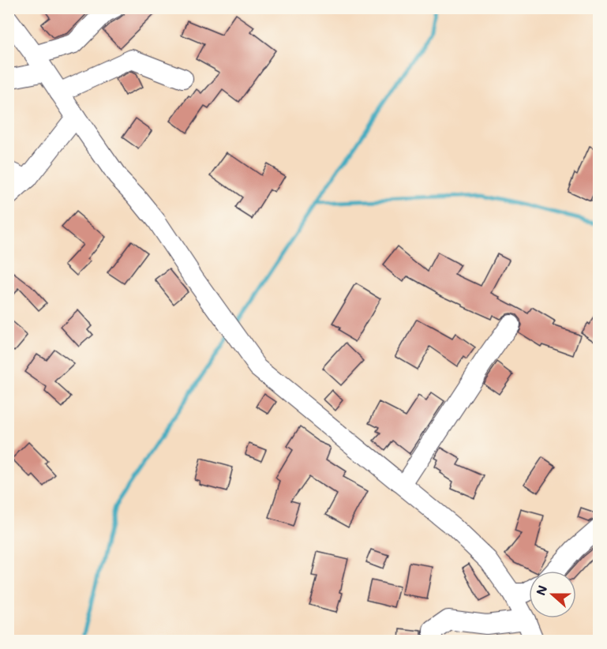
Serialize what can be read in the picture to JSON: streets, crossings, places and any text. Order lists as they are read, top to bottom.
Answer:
{
  "north": "left"
}
